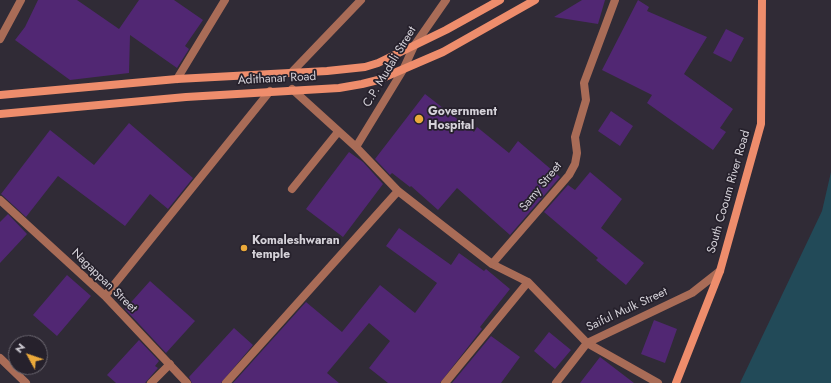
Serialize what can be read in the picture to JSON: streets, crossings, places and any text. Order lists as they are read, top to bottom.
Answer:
{
  "streets": {
    "main road": ["Adithanar Road", "South Cooum River Road"],
    "street": [
      "C.P. Mudali Street",
      "Samy Street",
      "Nagappan Street",
      "Saiful Mulk Street"
    ]
  },
  "crossings": [
    ["C.P. Mudali Street", "Adithanar Road"],
    ["South Cooum River Road", "Saiful Mulk Street"]
  ],
  "places": ["Government Hospital", "Komaleshwaran temple"],
  "north": "top left"
}
